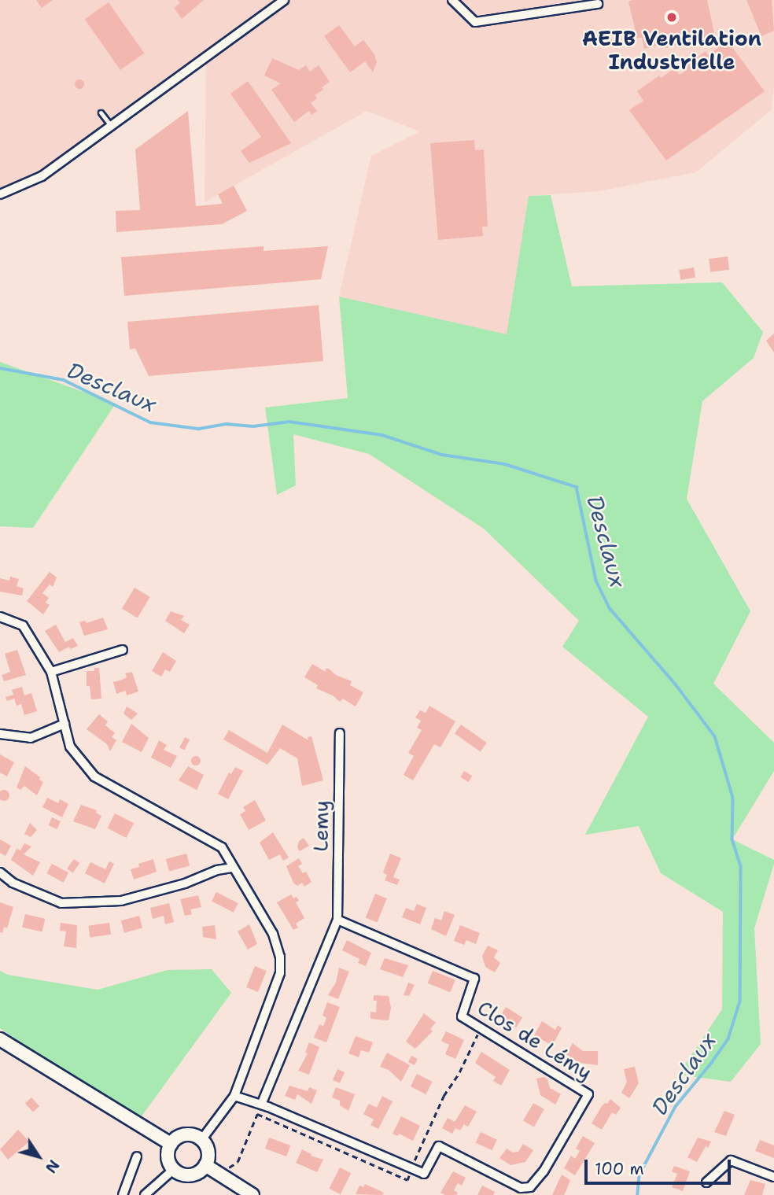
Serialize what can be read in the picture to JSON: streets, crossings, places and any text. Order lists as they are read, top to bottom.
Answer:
{
  "streets": {
    "street": ["Lemy", "Clos de Lémy"]
  },
  "crossings": [
    ["Lemy", "Clos de Lémy"]
  ],
  "water": ["Desclaux"],
  "places": ["AEIB Ventilation Industrielle"],
  "scale_bar": "100 m",
  "north": "bottom right"
}
